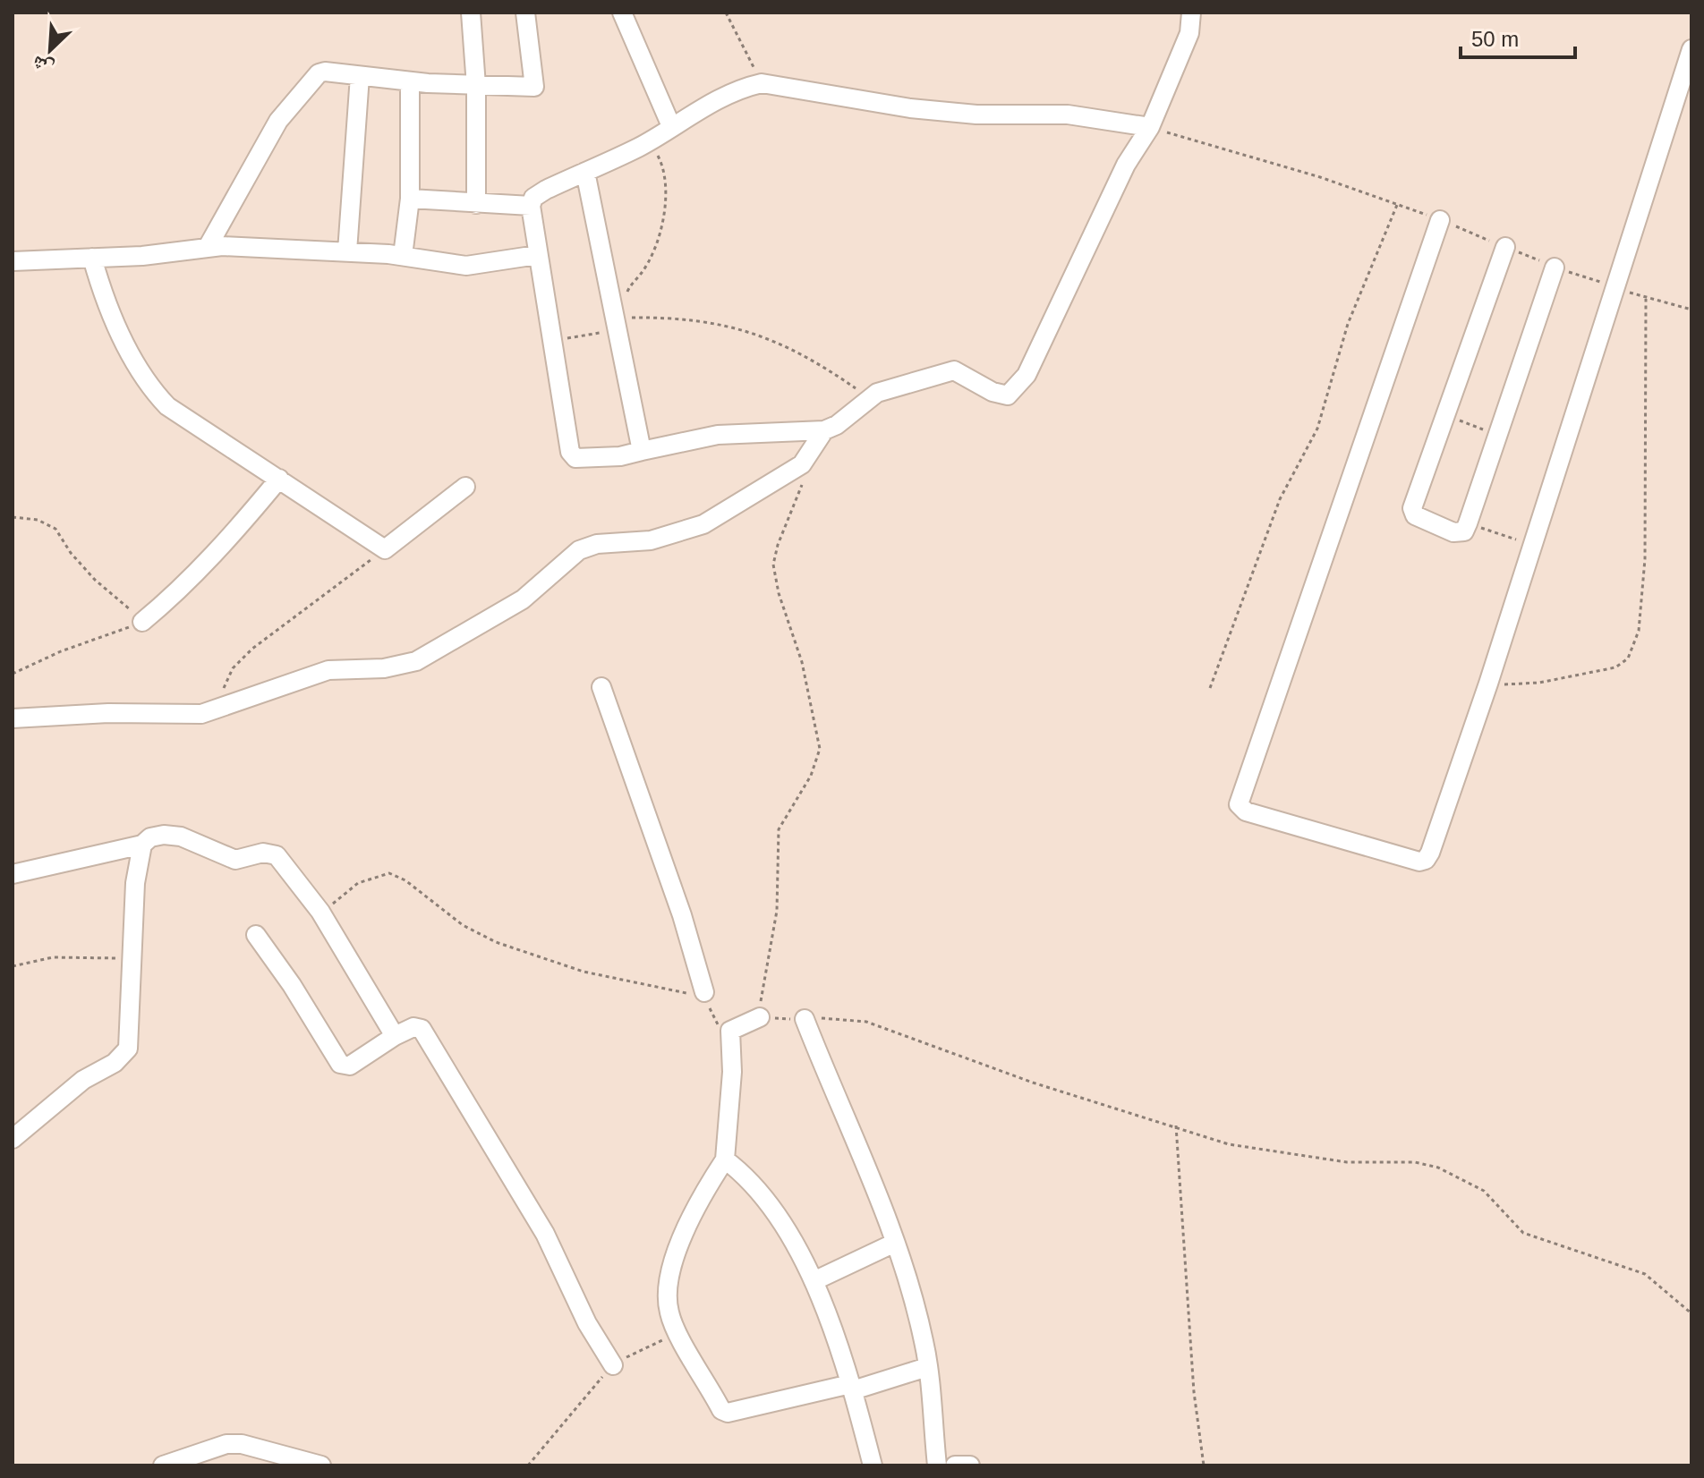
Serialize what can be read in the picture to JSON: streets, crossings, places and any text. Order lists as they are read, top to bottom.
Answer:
{
  "scale_bar": "50 m",
  "north": "bottom left"
}
